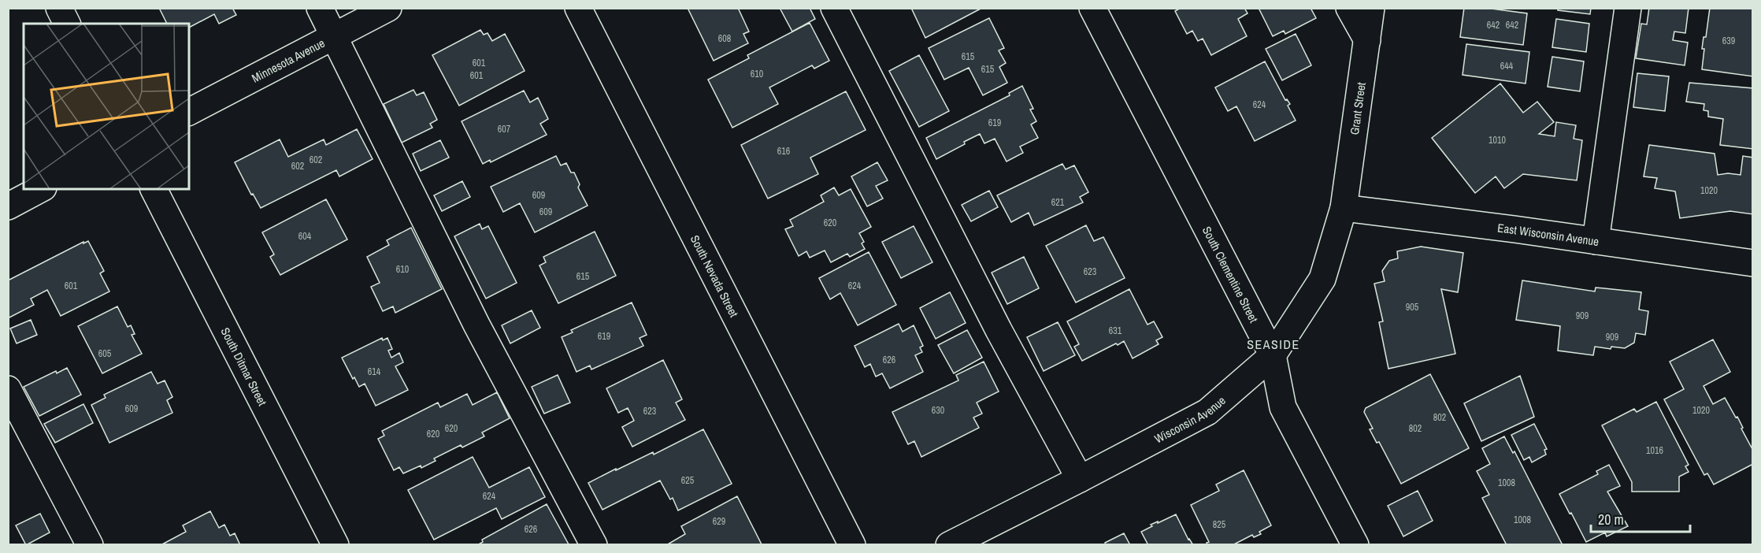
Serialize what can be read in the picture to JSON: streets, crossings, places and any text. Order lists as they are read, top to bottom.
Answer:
{
  "streets": {
    "street": [
      "Minnesota Avenue",
      "Grant Street",
      "East Wisconsin Avenue",
      "South Clementine Street",
      "South Nevada Street",
      "South Ditmar Street",
      "Wisconsin Avenue"
    ]
  },
  "crossings": [
    ["Grant Street", "East Wisconsin Avenue"],
    ["Grant Street", "Wisconsin Avenue"],
    ["East Wisconsin Avenue", "Wisconsin Avenue"],
    ["South Clementine Street", "Wisconsin Avenue"]
  ],
  "districts": ["SEASIDE"],
  "house_numbers": [
    "642",
    "642",
    "608",
    "639",
    "615",
    "601",
    "644",
    "615",
    "610",
    "601",
    "624",
    "619",
    "607",
    "1010",
    "616",
    "602",
    "602",
    "1020",
    "609",
    "621",
    "609",
    "620",
    "604",
    "610",
    "623",
    "615",
    "601",
    "624",
    "905",
    "909",
    "631",
    "619",
    "909",
    "605",
    "626",
    "614",
    "609",
    "630",
    "1020",
    "623",
    "802",
    "620",
    "802",
    "620",
    "1016",
    "625",
    "1008",
    "624",
    "1008",
    "629",
    "825",
    "626"
  ],
  "scale_bar": "20 m"
}
